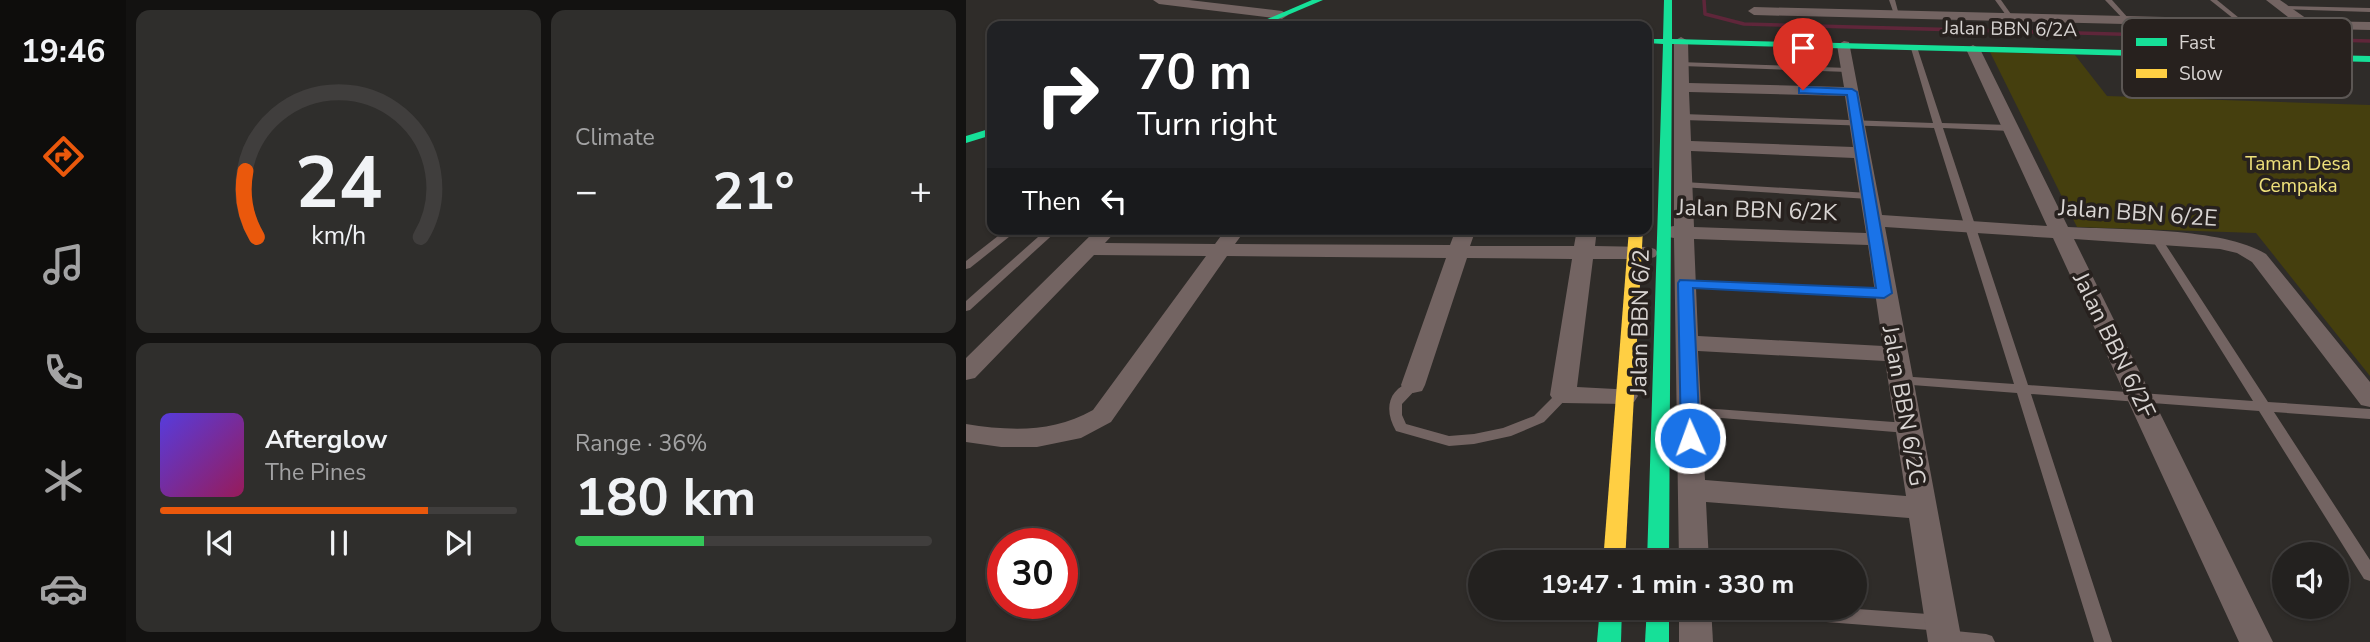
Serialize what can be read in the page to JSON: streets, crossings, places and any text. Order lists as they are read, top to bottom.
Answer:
{
  "streets": {
    "street": [
      "Jalan BBN 6/2A",
      "Jalan BBN 6/2K",
      "Jalan BBN 6/2E",
      "Jalan BBN 6/2",
      "Jalan BBN 6/2F",
      "Jalan BBN 6/2G"
    ]
  },
  "crossings": [
    ["Jalan BBN 6/2A", "Jalan BBN 6/2"],
    ["Jalan BBN 6/2A", "Jalan BBN 6/2F"],
    ["Jalan BBN 6/2A", "Jalan BBN 6/2G"],
    ["Jalan BBN 6/2K", "Jalan BBN 6/2E"],
    ["Jalan BBN 6/2K", "Jalan BBN 6/2"],
    ["Jalan BBN 6/2K", "Jalan BBN 6/2G"],
    ["Jalan BBN 6/2E", "Jalan BBN 6/2F"],
    ["Jalan BBN 6/2E", "Jalan BBN 6/2G"]
  ],
  "parks": ["Taman Desa Cempaka"],
  "legend": ["Fast", "Slow"],
  "page": {
    "tabs": "19:46",
    "tile": [
      "Climate",
      ["Range · 36%", "180 km"]
    ],
    "turn": ["70 m", "Turn right"],
    "heat": ["−", "21°", "+"],
    "then": "Then",
    "song": ["Afterglow", "The Pines"],
    "limit": "30",
    "trip": "19:47 · 1 min · 330 m",
    "gauge": ["24", "km/h"]
  }
}
